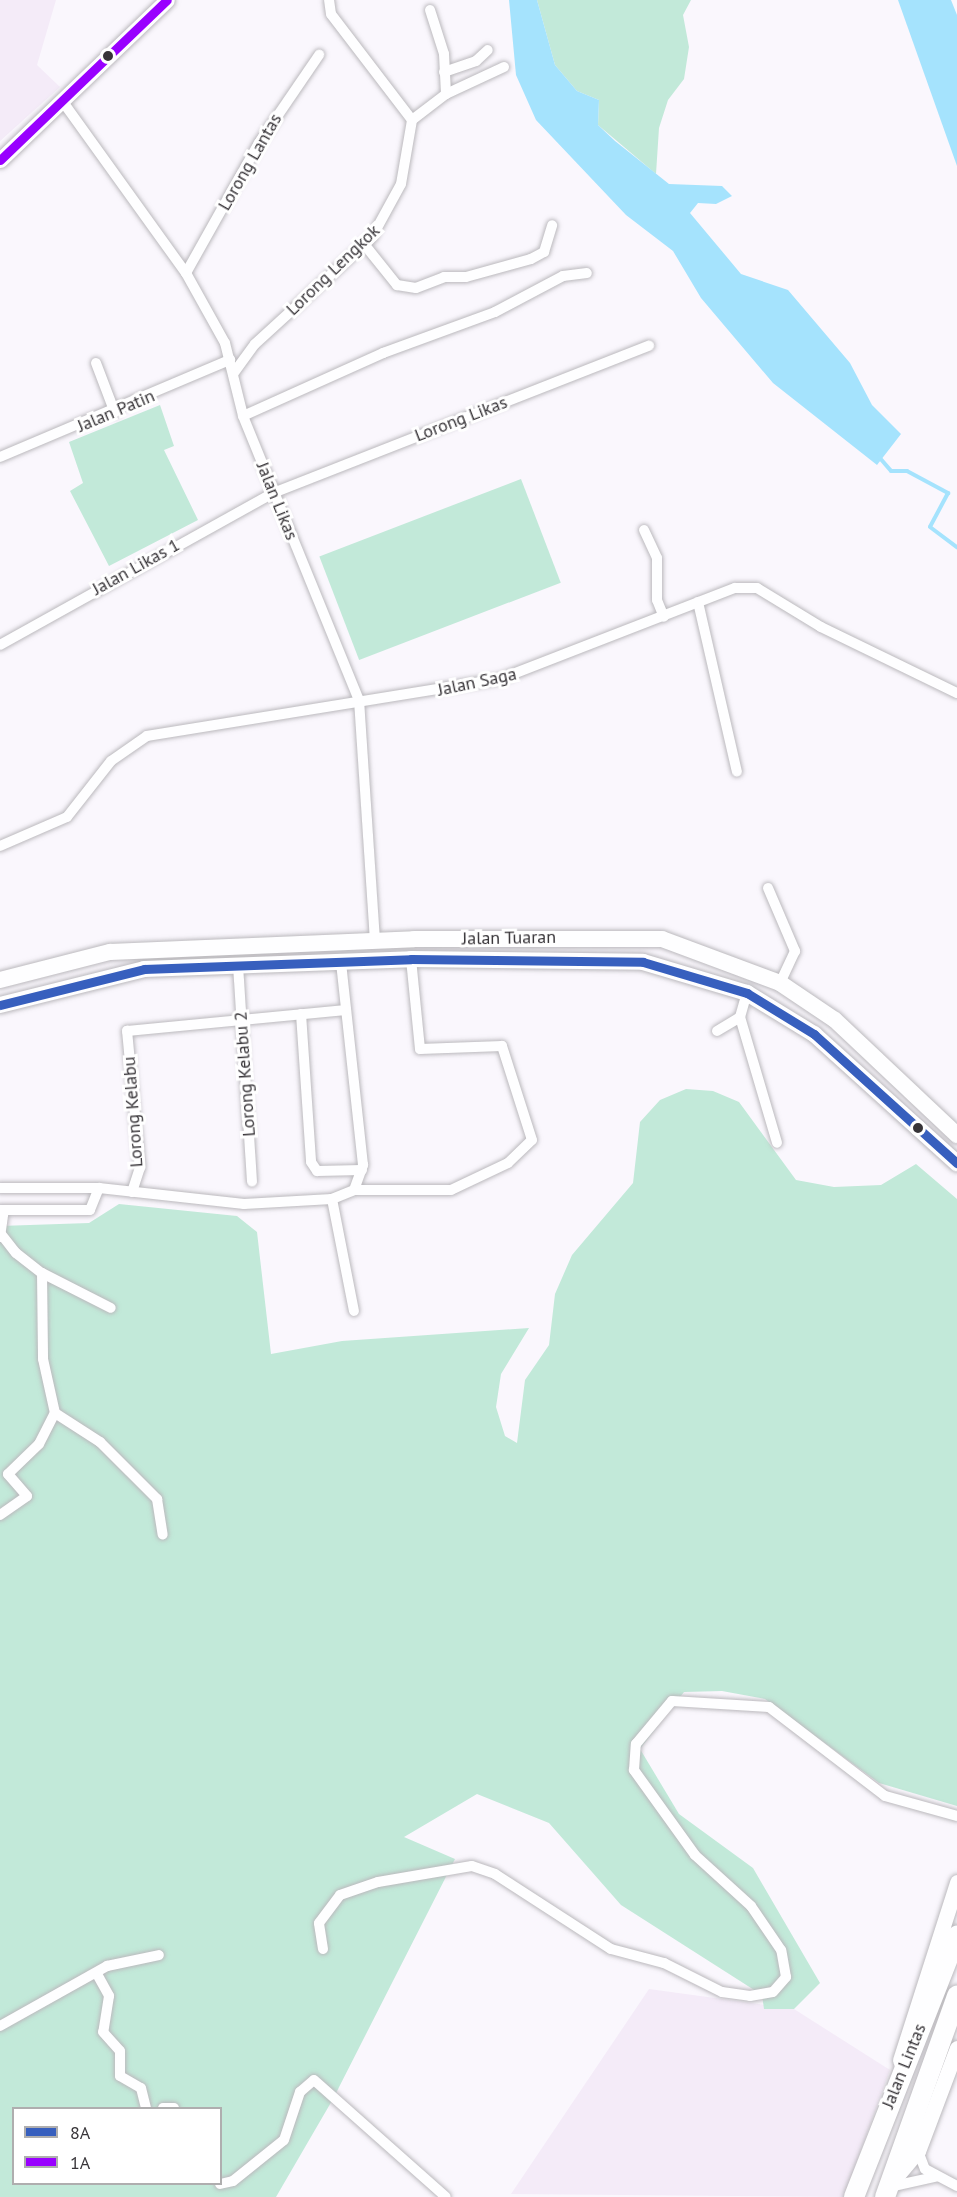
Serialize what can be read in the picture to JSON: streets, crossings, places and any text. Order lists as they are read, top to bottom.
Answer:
{
  "streets": {
    "highway": ["Jalan Lintas"],
    "main road": ["Jalan Tuaran"],
    "street": [
      "Lorong Lantas",
      "Lorong Lengkok",
      "Jalan Patin",
      "Lorong Likas",
      "Jalan Likas",
      "Jalan Likas 1",
      "Jalan Saga",
      "Lorong Kelabu 2",
      "Lorong Kelabu"
    ]
  },
  "crossings": [
    ["Lorong Lantas", "Jalan Likas"],
    ["Lorong Lengkok", "Jalan Likas"],
    ["Jalan Patin", "Jalan Likas"],
    ["Lorong Likas", "Jalan Likas"],
    ["Lorong Likas", "Jalan Likas 1"],
    ["Jalan Likas", "Jalan Likas 1"],
    ["Jalan Likas", "Jalan Saga"],
    ["Jalan Likas", "Jalan Tuaran"],
    ["Jalan Tuaran", "Lorong Kelabu 2"],
    ["Lorong Kelabu 2", "Lorong Kelabu"]
  ],
  "lines": ["transit line 1A", "transit line 8A"],
  "legend": ["8A", "1A"]
}
